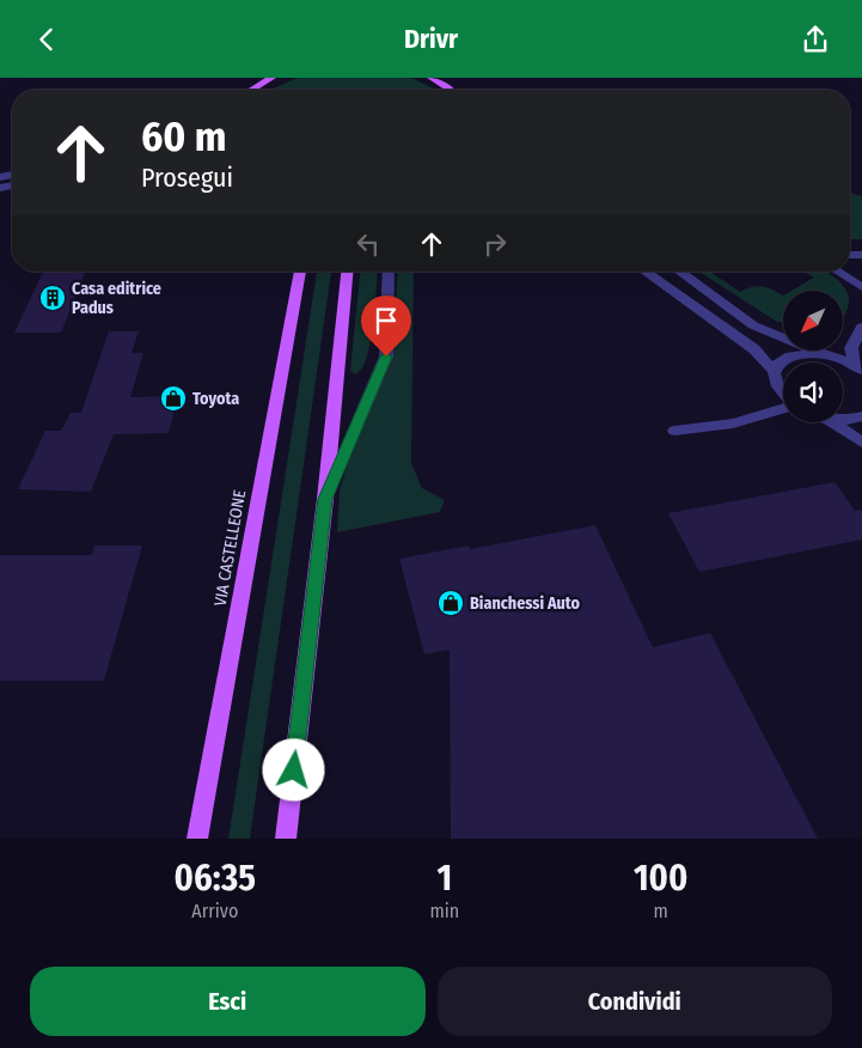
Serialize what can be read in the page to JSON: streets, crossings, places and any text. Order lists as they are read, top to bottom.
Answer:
{
  "streets": {
    "main road": ["VIA CASTELLEONE"]
  },
  "places": {
    "building": ["Casa editrice Padus"],
    "shop": ["Toyota", "Bianchessi Auto"]
  },
  "north": "bottom left",
  "page": {
    "header": "Drivr",
    "turn": ["60 m", "Prosegui"],
    "eta": [
      "06:35",
      "Arrivo",
      "1",
      "min",
      "100",
      "m"
    ],
    "buttons": ["Esci", "Condividi"]
  }
}
